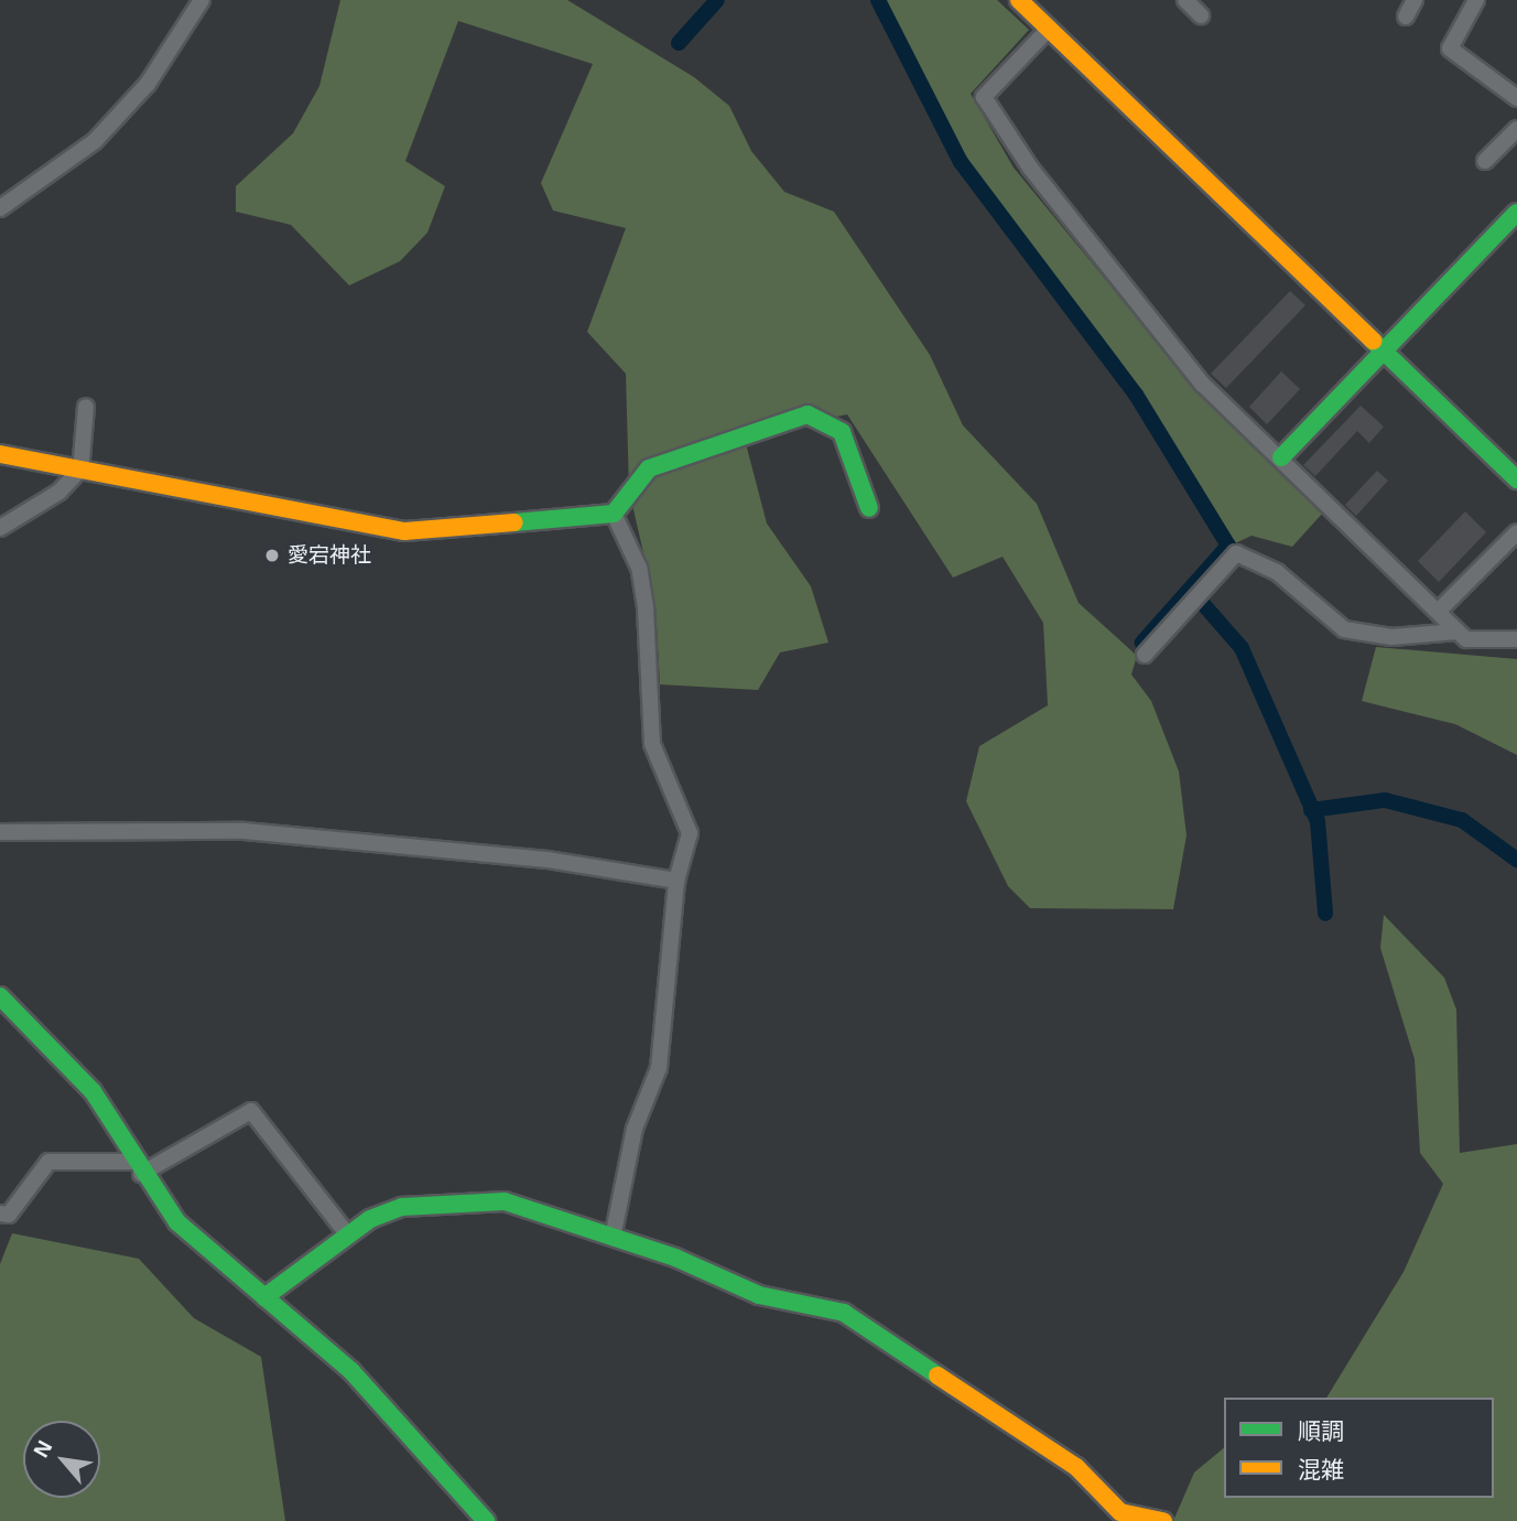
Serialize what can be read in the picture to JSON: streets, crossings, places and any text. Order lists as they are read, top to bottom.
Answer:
{
  "places": ["愛宕神社"],
  "legend": ["順調", "混雑"],
  "north": "top left"
}
